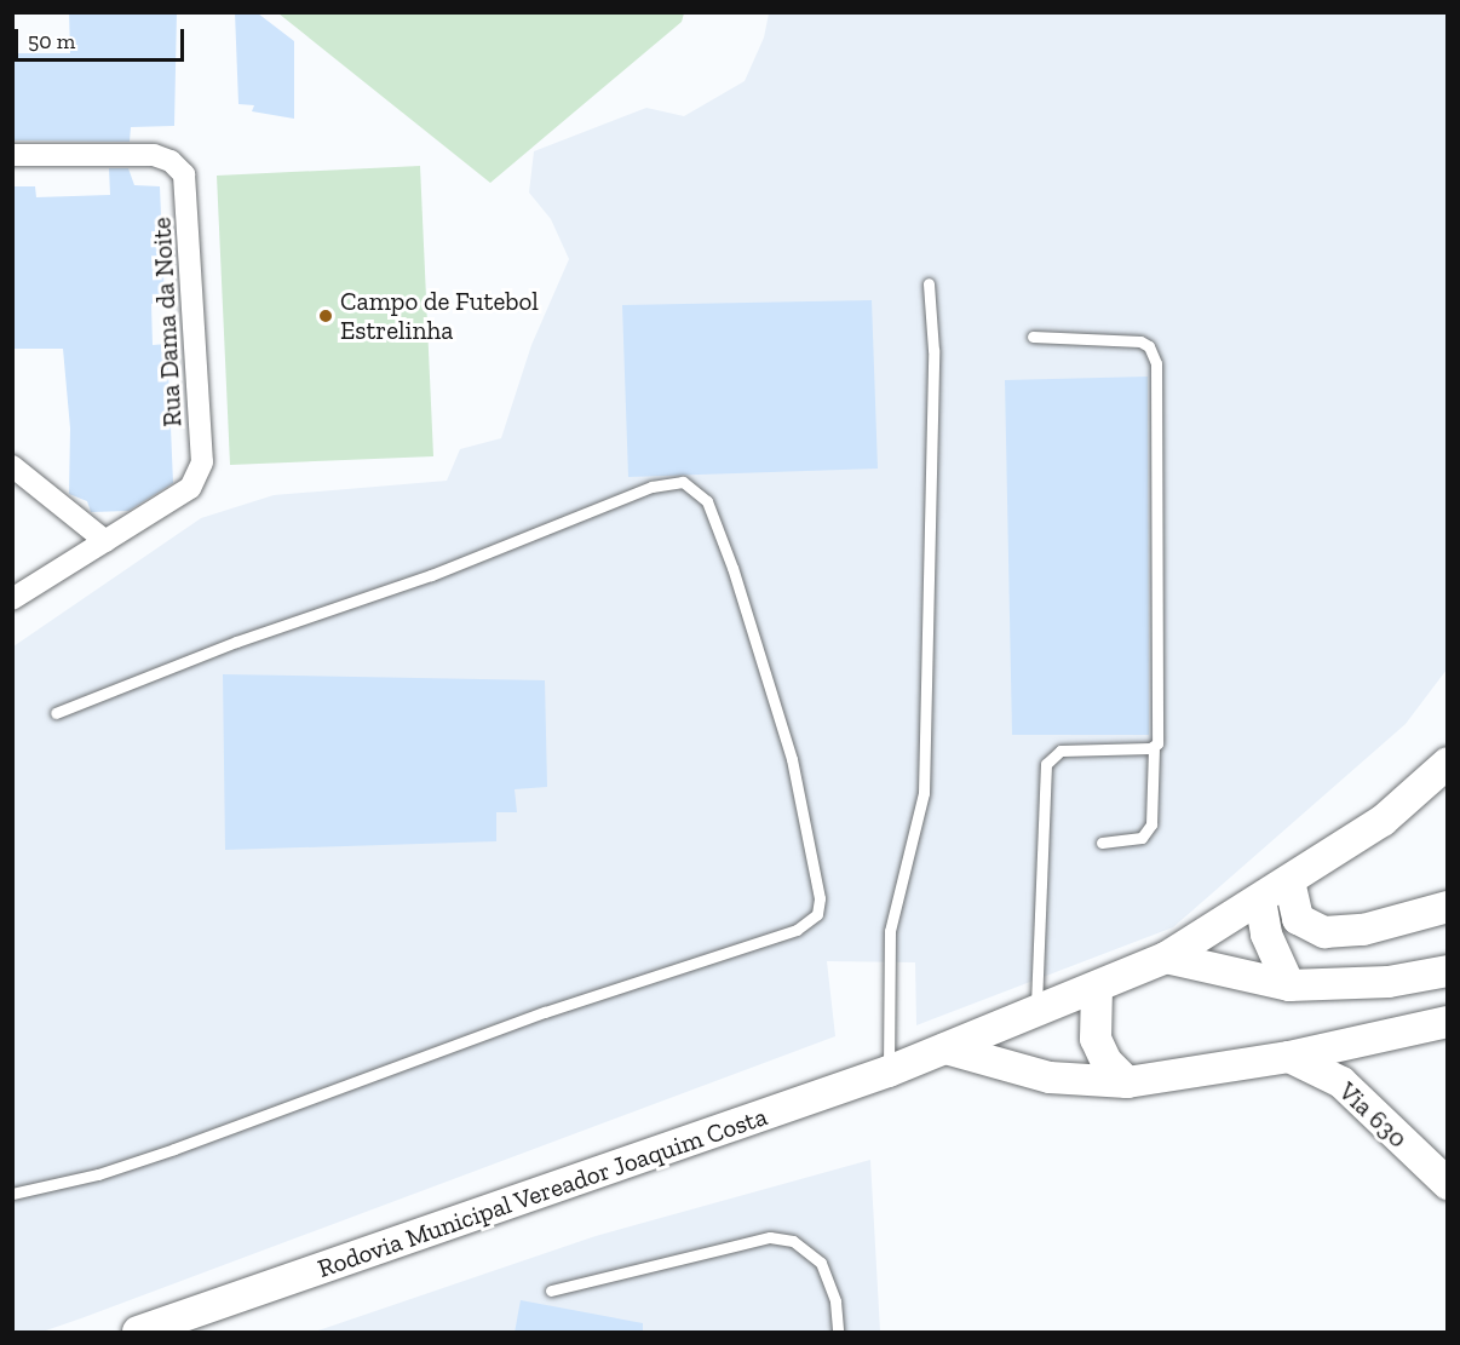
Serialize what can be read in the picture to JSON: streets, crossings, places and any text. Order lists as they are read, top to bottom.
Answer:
{
  "streets": {
    "main road": ["Via 630", "Rodovia Municipal Vereador Joaquim Costa"],
    "street": ["Rua Dama da Noite"]
  },
  "places": ["Campo de Futebol Estrelinha"],
  "scale_bar": "50 m"
}
